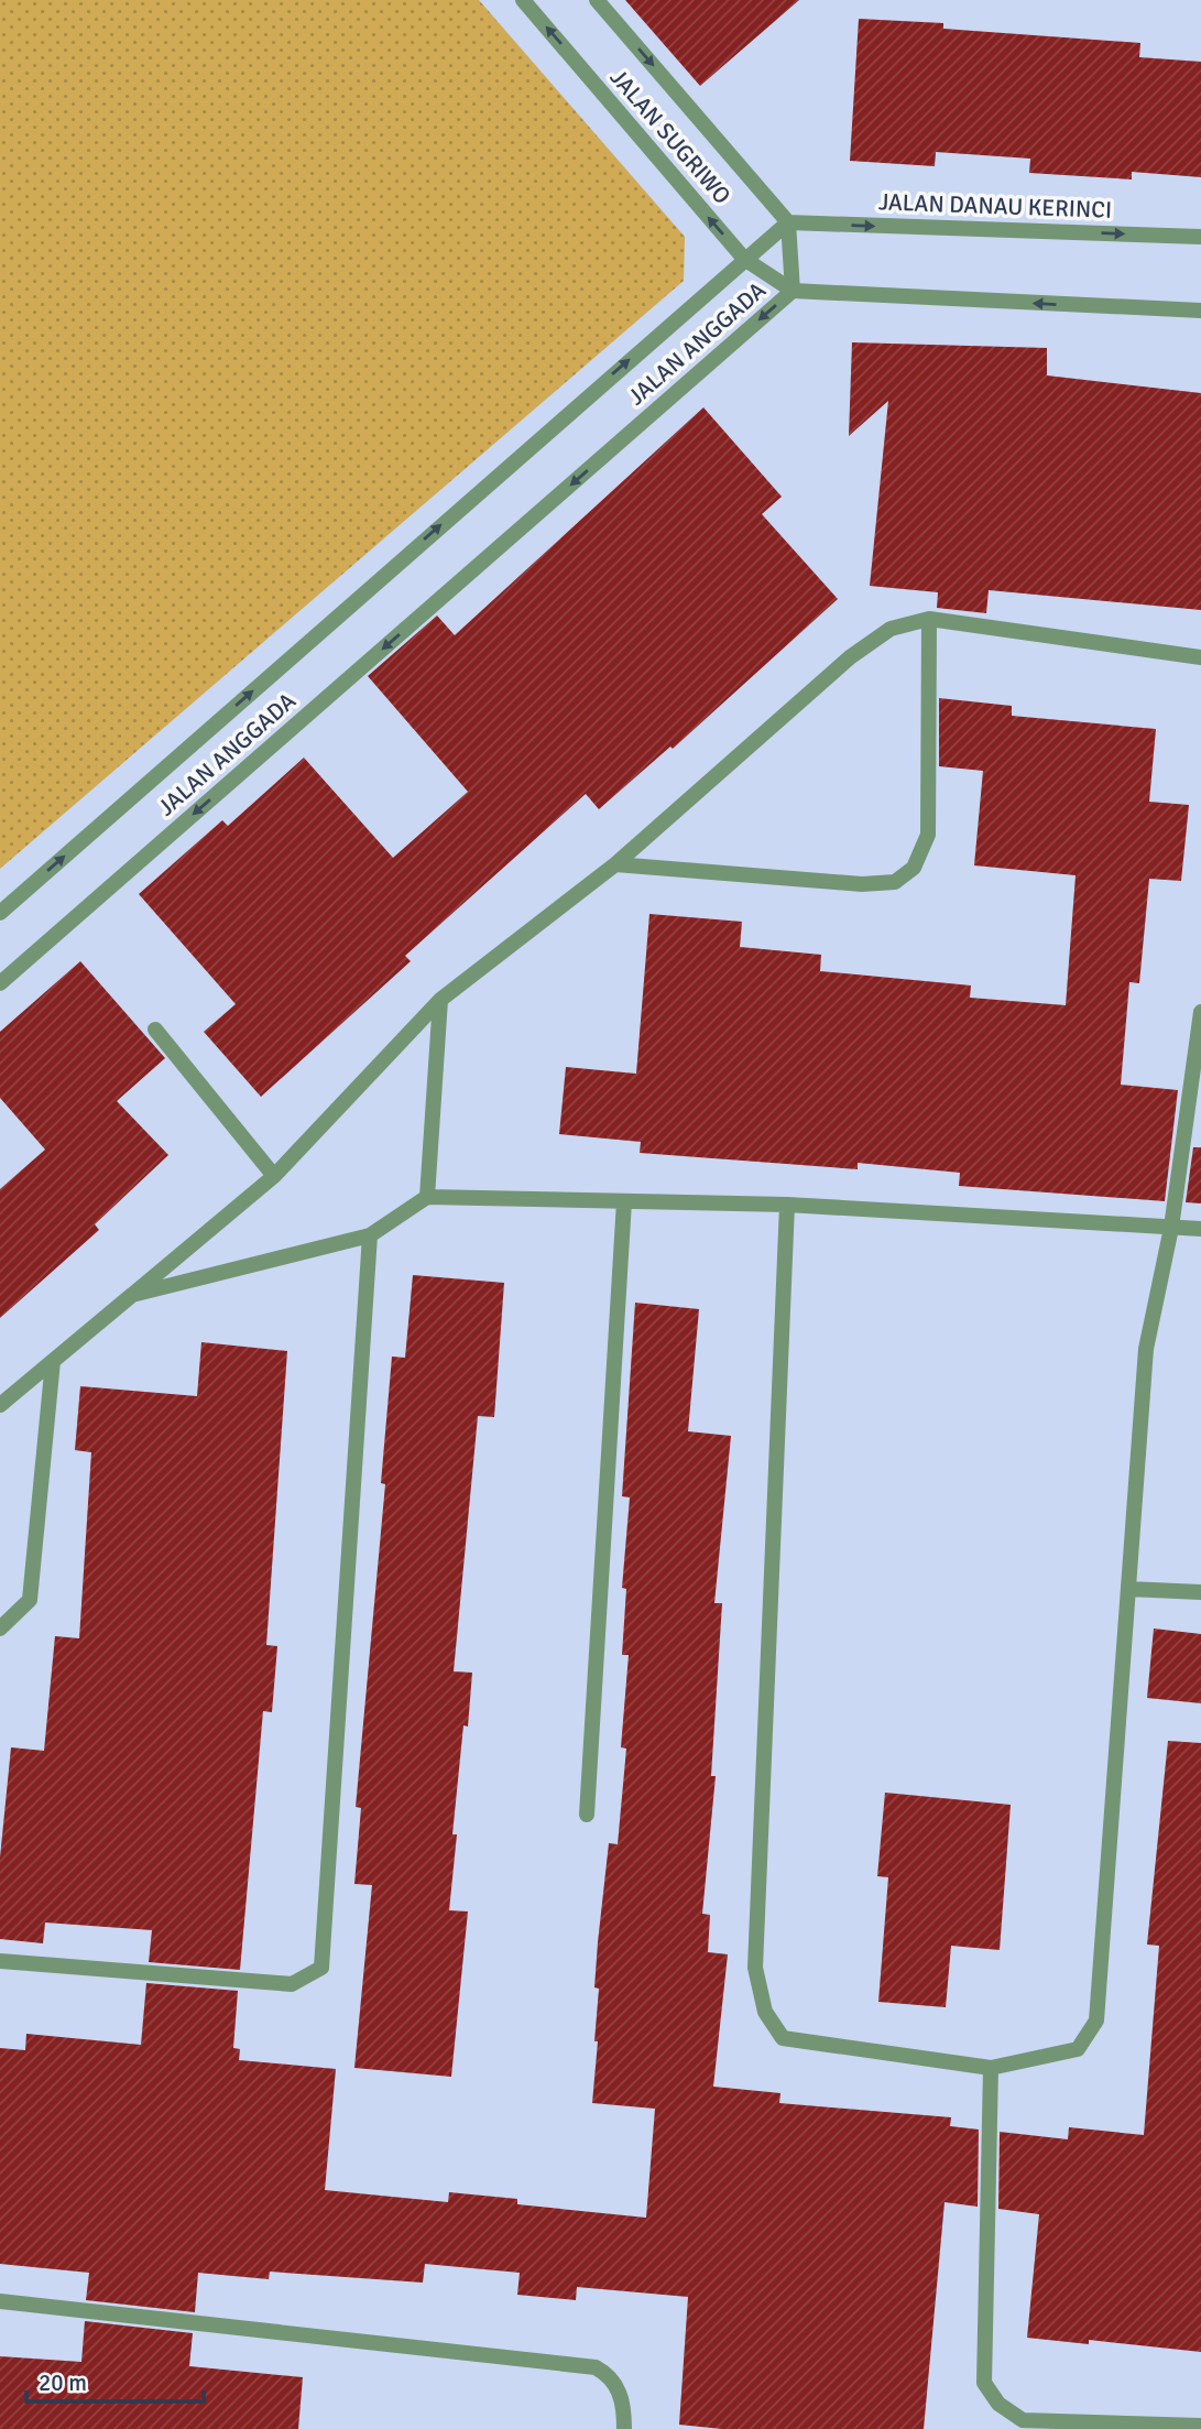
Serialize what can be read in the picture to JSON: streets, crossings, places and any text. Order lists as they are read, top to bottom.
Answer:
{
  "streets": {
    "street": ["JALAN SUGRIWO", "JALAN DANAU KERINCI", "JALAN ANGGADA"]
  },
  "crossings": [
    ["JALAN SUGRIWO", "JALAN DANAU KERINCI"],
    ["JALAN SUGRIWO", "JALAN ANGGADA"],
    ["JALAN DANAU KERINCI", "JALAN ANGGADA"]
  ],
  "scale_bar": "20 m"
}
